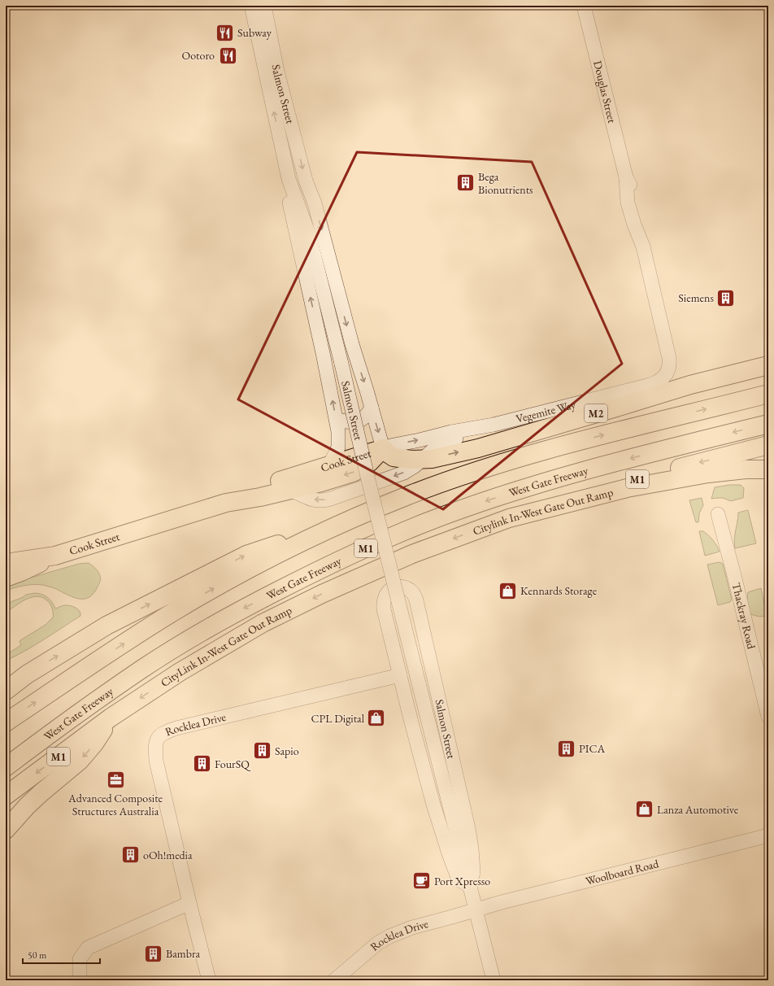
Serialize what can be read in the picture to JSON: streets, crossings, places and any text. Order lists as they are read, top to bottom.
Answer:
{
  "streets": {
    "main road": [
      "M2",
      "Cook Street",
      "M1",
      "West Gate Freeway",
      "Citylink In-West Gate Out Ramp",
      "CityLink In-West Gate Out Ramp"
    ],
    "street": [
      "Douglas Street",
      "Salmon Street",
      "Vegemite Way",
      "Thackray Road",
      "Rocklea Drive",
      "Woolboard Road"
    ]
  },
  "crossings": [
    ["Douglas Street", "Vegemite Way"],
    ["Salmon Street", "Vegemite Way"],
    ["Salmon Street", "M2"],
    ["Salmon Street", "Cook Street"],
    ["Salmon Street", "Rocklea Drive"],
    ["Salmon Street", "Woolboard Road"],
    ["Vegemite Way", "M2"],
    ["Vegemite Way", "Cook Street"],
    ["M2", "Cook Street"],
    ["M1", "Citylink In-West Gate Out Ramp"],
    ["M1", "CityLink In-West Gate Out Ramp"],
    ["Citylink In-West Gate Out Ramp", "CityLink In-West Gate Out Ramp"],
    ["Rocklea Drive", "Woolboard Road"]
  ],
  "places": {
    "restaurant": ["Subway", "Ootoro"],
    "building": [
      "Bega Bionutrients",
      "Siemens",
      "PICA",
      "Sapio",
      "FourSQ",
      "oOh!media",
      "Bambra"
    ],
    "shop": ["Kennards Storage", "CPL Digital", "Lanza Automotive"],
    "office": ["Advanced Composite Structures Australia"],
    "cafe": ["Port Xpresso"]
  },
  "scale_bar": "50 m"
}
